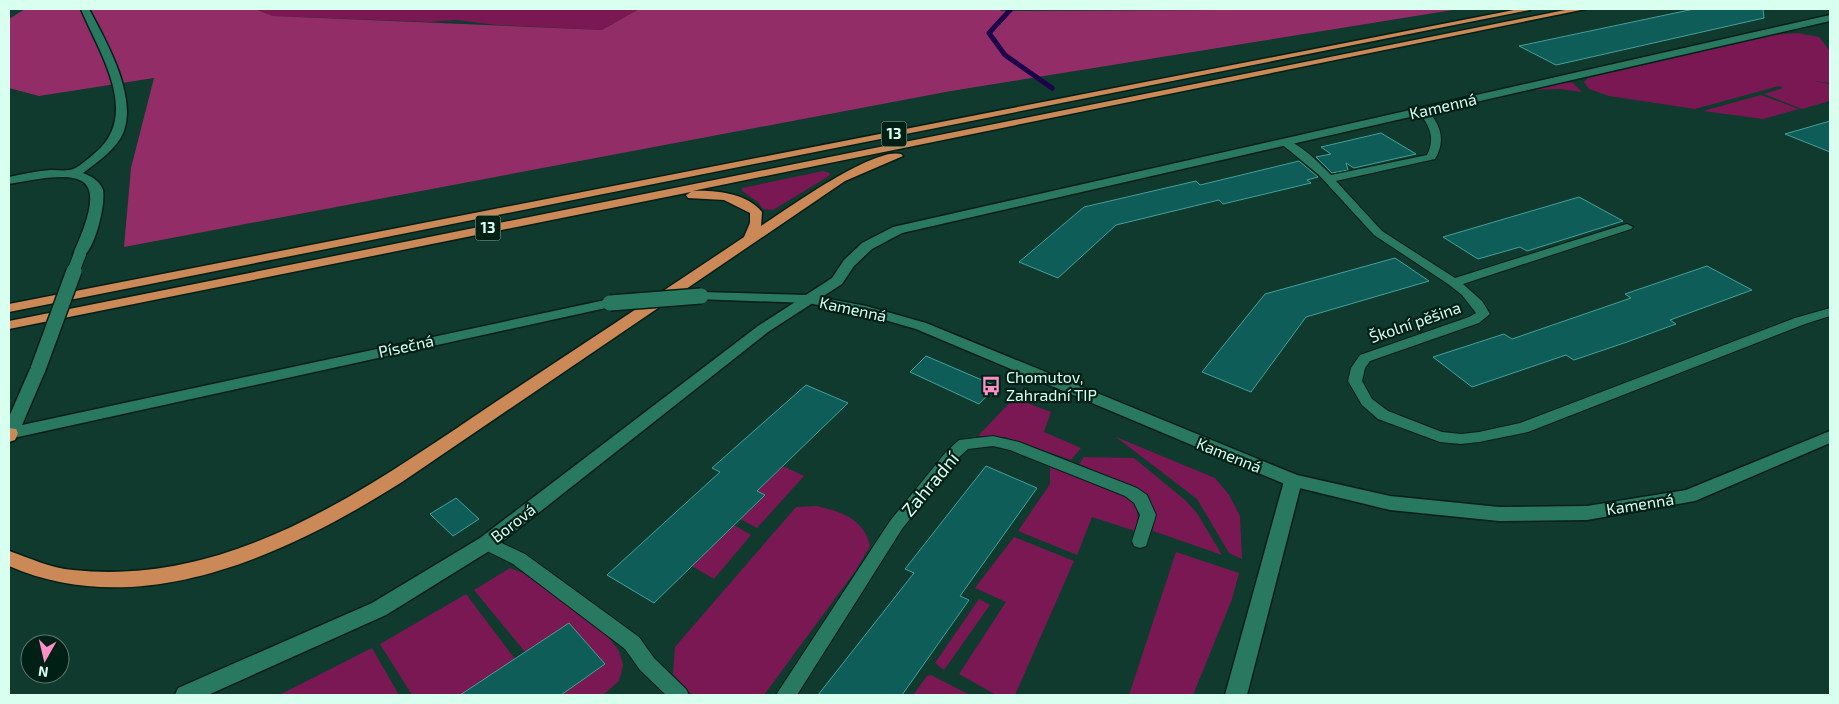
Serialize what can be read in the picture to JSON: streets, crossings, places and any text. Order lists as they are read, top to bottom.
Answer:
{
  "streets": {
    "highway": ["13"],
    "street": ["Kamenná", "Písečná", "Borová"],
    "lane": ["Školní pěšina", "Zahradní"]
  },
  "crossings": [
    ["Kamenná", "Školní pěšina"],
    ["Kamenná", "Písečná"],
    ["Kamenná", "Borová"],
    ["Písečná", "Borová"]
  ],
  "places": {
    "bus stop": ["Chomutov, Zahradní TIP"]
  },
  "north": "bottom"
}
